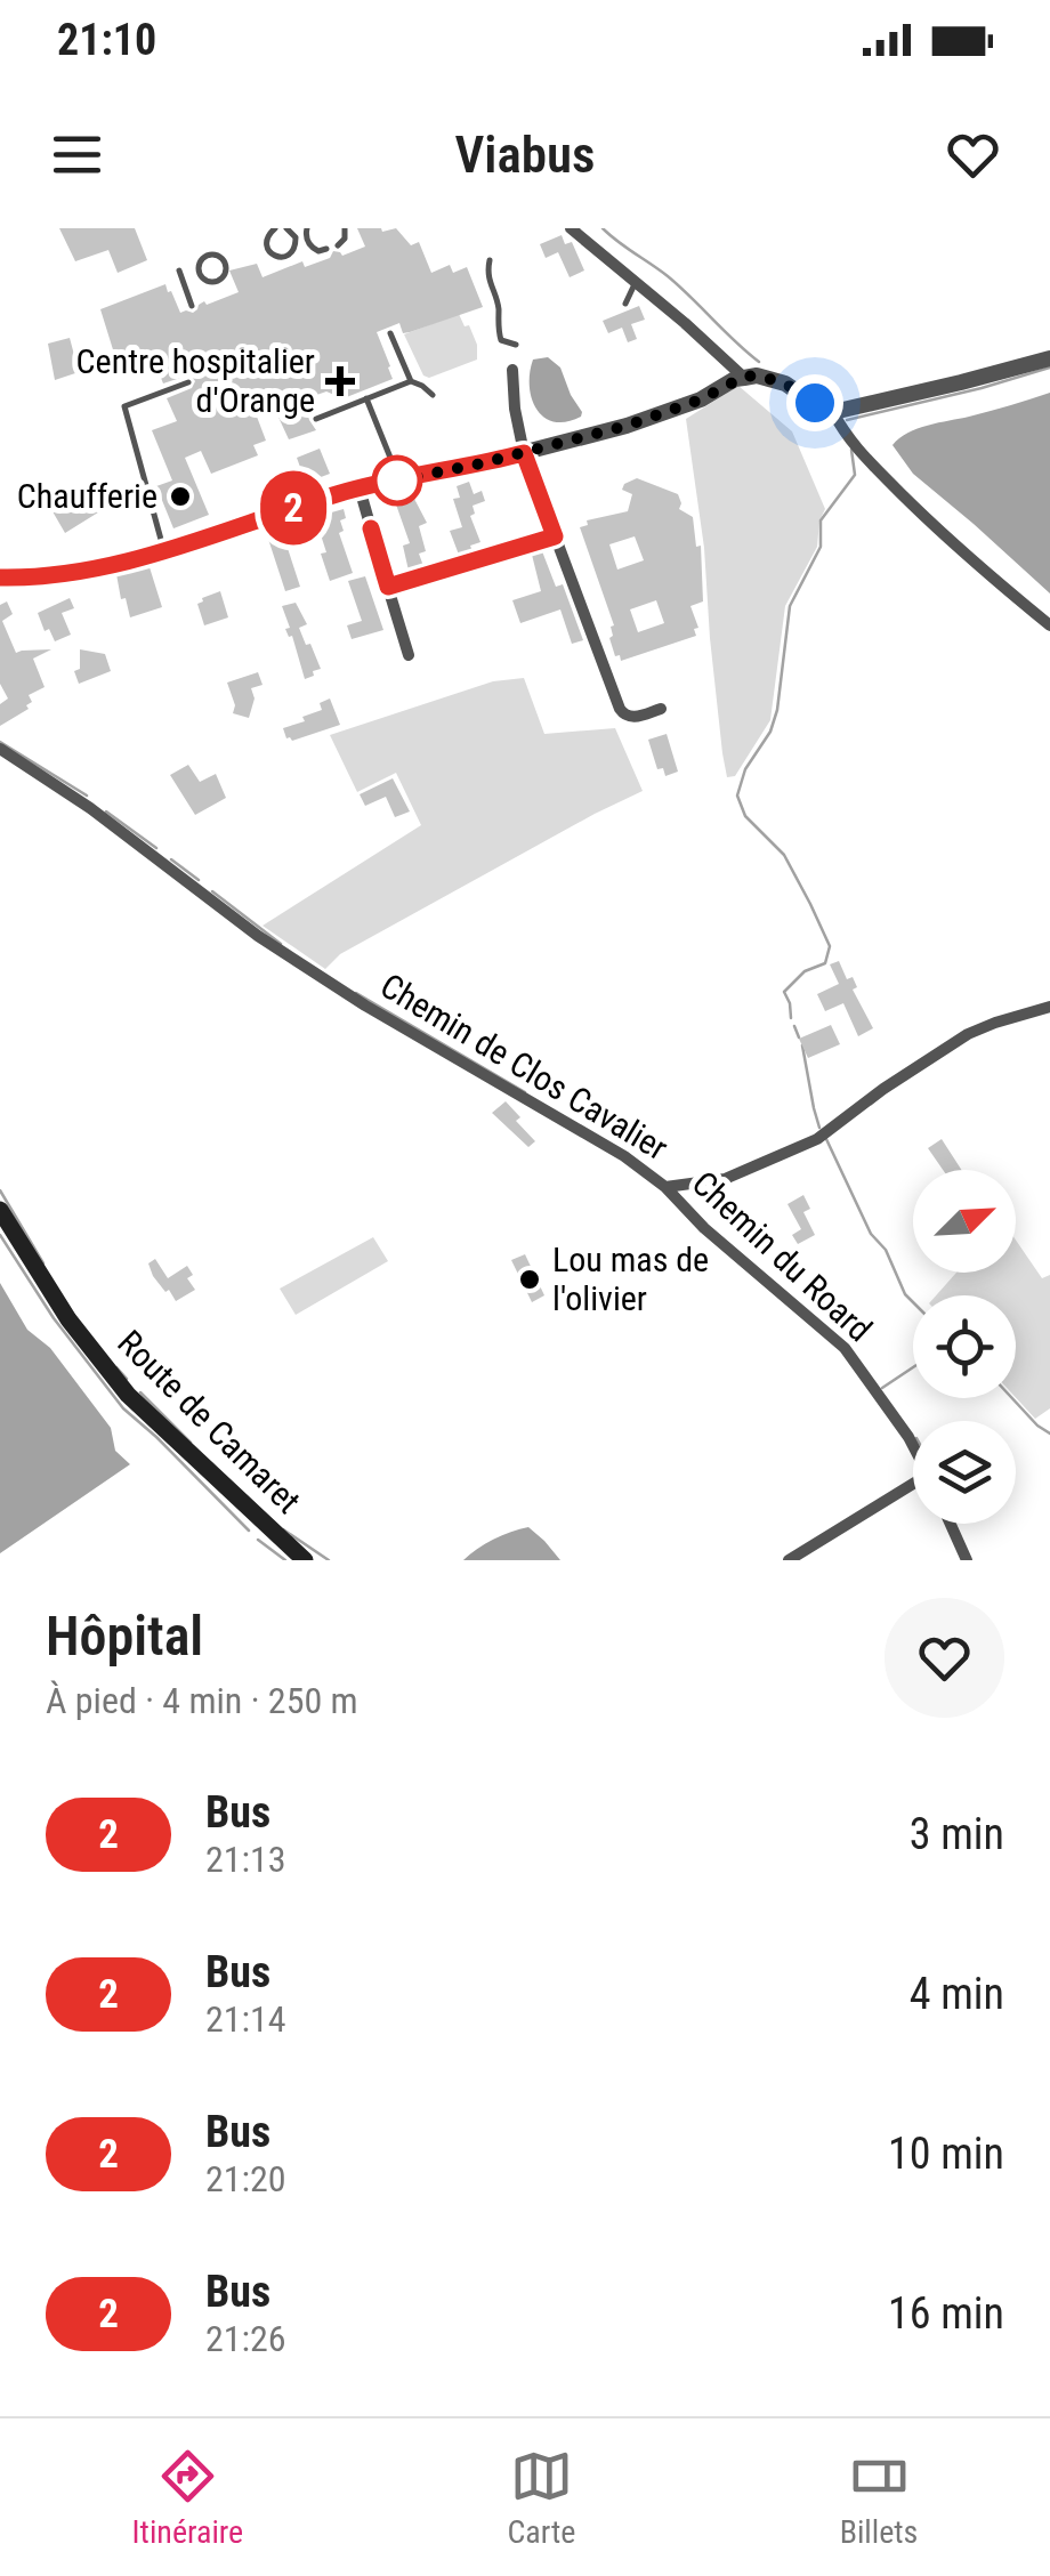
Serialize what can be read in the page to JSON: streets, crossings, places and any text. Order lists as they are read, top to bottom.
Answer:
{
  "streets": {
    "main road": ["Route de Camaret"],
    "street": ["Chemin de Clos Cavalier", "Chemin du Roard"]
  },
  "crossings": [
    ["Chemin de Clos Cavalier", "Chemin du Roard"]
  ],
  "places": {
    "health": ["Centre hospitalier d'Orange"],
    "other": ["Chaufferie", "Lou mas de l'olivier"]
  },
  "lines": ["bus line 2"],
  "north": "top right",
  "page": {
    "status": "21:10",
    "header": "Viabus",
    "on_map": "2",
    "heading": ["Hôpital", "À pied · 4 min · 250 m"],
    "list": [
      {
        "mark": "2",
        "name": "Bus",
        "note": "21:13",
        "value": "3 min"
      },
      {
        "mark": "2",
        "name": "Bus",
        "note": "21:14",
        "value": "4 min"
      },
      {
        "mark": "2",
        "name": "Bus",
        "note": "21:20",
        "value": "10 min"
      },
      {
        "mark": "2",
        "name": "Bus",
        "note": "21:26",
        "value": "16 min"
      }
    ],
    "tabs": ["Itinéraire", "Carte", "Billets"]
  }
}
